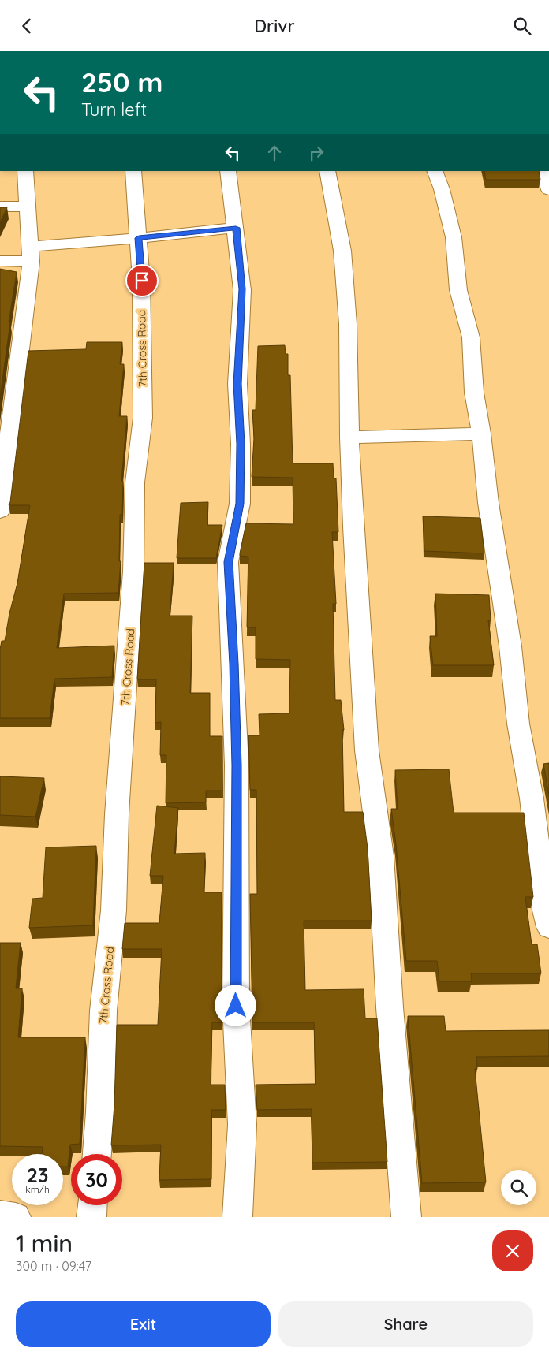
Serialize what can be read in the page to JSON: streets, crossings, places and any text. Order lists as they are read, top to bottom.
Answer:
{
  "streets": {
    "street": ["7th Cross Road"]
  },
  "page": {
    "header": "Drivr",
    "turn": ["250 m", "Turn left"],
    "speed": "23 km/h",
    "limit": "30",
    "heading": ["1 min", "300 m · 09:47"],
    "buttons": ["Exit", "Share"]
  }
}
